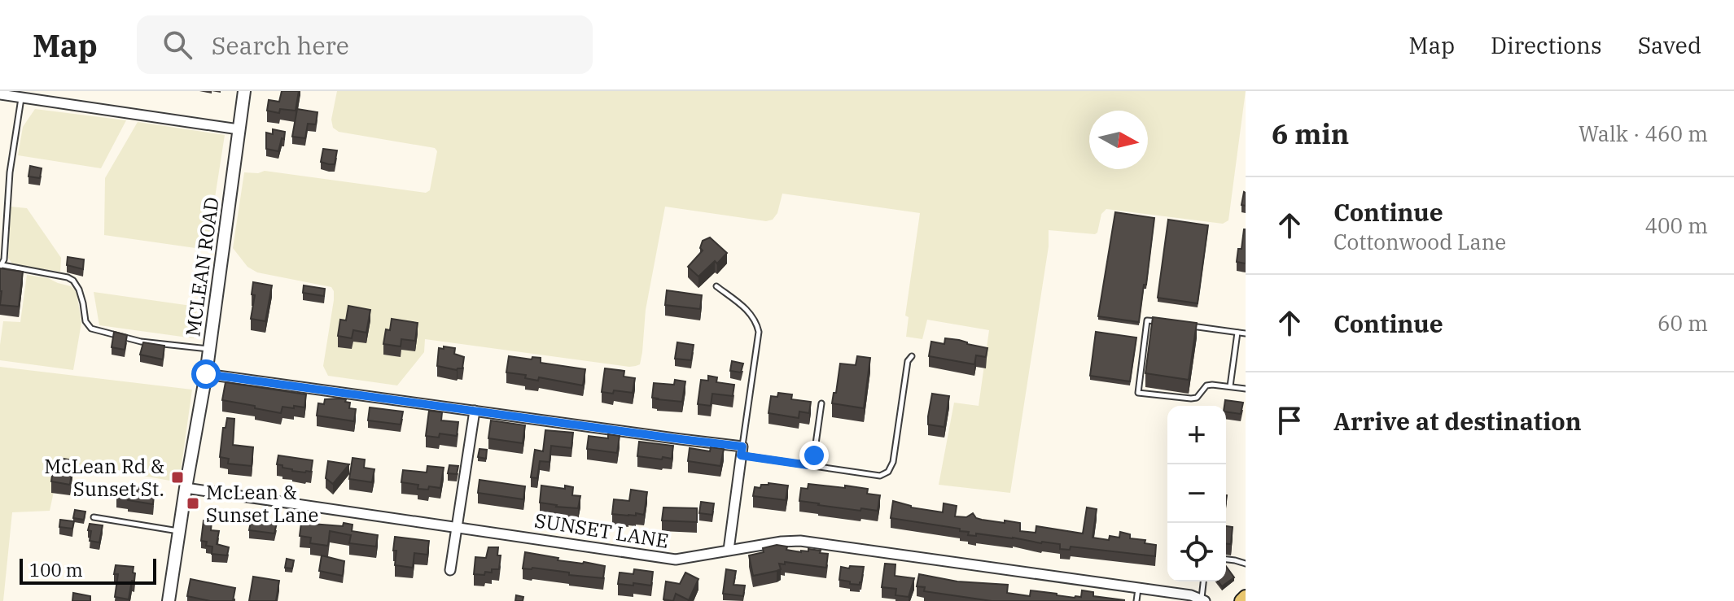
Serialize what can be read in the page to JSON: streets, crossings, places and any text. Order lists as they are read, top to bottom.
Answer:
{
  "streets": {
    "street": ["MCLEAN ROAD", "SUNSET LANE"]
  },
  "crossings": [
    ["MCLEAN ROAD", "SUNSET LANE"]
  ],
  "places": {
    "transit": ["McLean Rd & Sunset St.", "McLean & Sunset Lane"]
  },
  "scale_bar": "100 m",
  "north": "right",
  "page": {
    "header": "Map",
    "search": "Search here",
    "nav": ["Map", "Directions", "Saved"],
    "heading": ["6 min", "Walk · 460 m"],
    "list": [
      ["Continue", "Cottonwood Lane", "400 m"],
      ["Continue", "60 m"],
      "Arrive at destination"
    ],
    "map_buttons": ["+", "−"],
    "scale": "100 m"
  }
}
